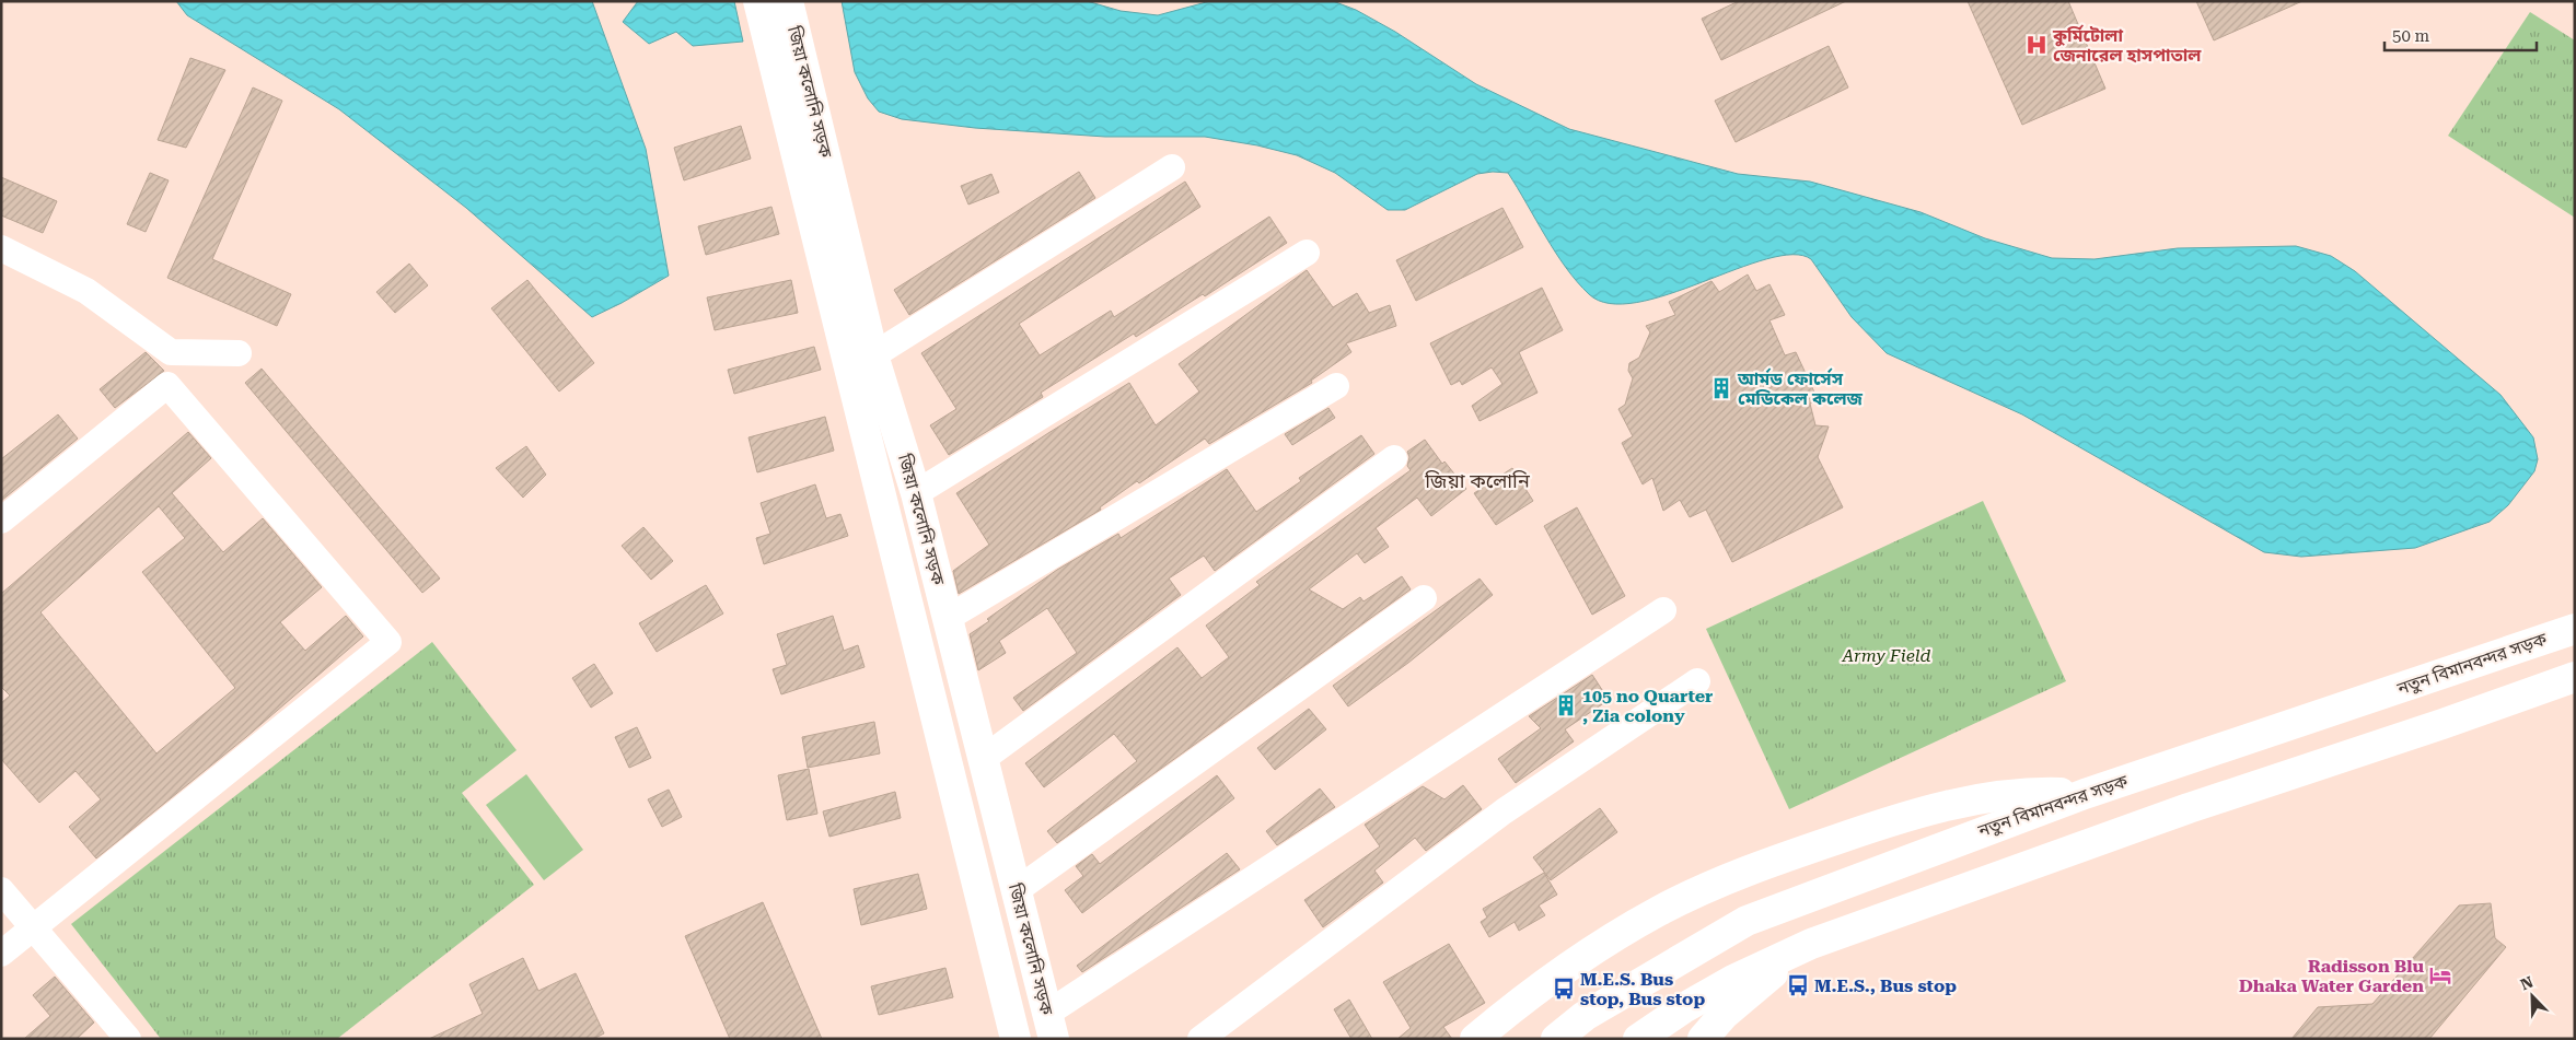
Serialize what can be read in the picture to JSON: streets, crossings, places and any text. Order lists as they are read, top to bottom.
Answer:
{
  "streets": {
    "main road": ["জিয়া কলোনি সড়ক", "নতুন বিমানবন্দর সড়ক"]
  },
  "districts": ["জিয়া কলোনি"],
  "parks": ["Army Field"],
  "places": {
    "hospital": ["কুর্মিটোলা জেনারেল হাসপাতাল"],
    "building": ["আর্মড ফোর্সেস মেডিকেল কলেজ", "105 no Quarter , Zia colony"],
    "hotel": ["Radisson Blu Dhaka Water Garden"],
    "bus stop": ["M.E.S., Bus stop", "M.E.S. Bus stop, Bus stop"]
  },
  "scale_bar": "50 m",
  "north": "top left"
}
